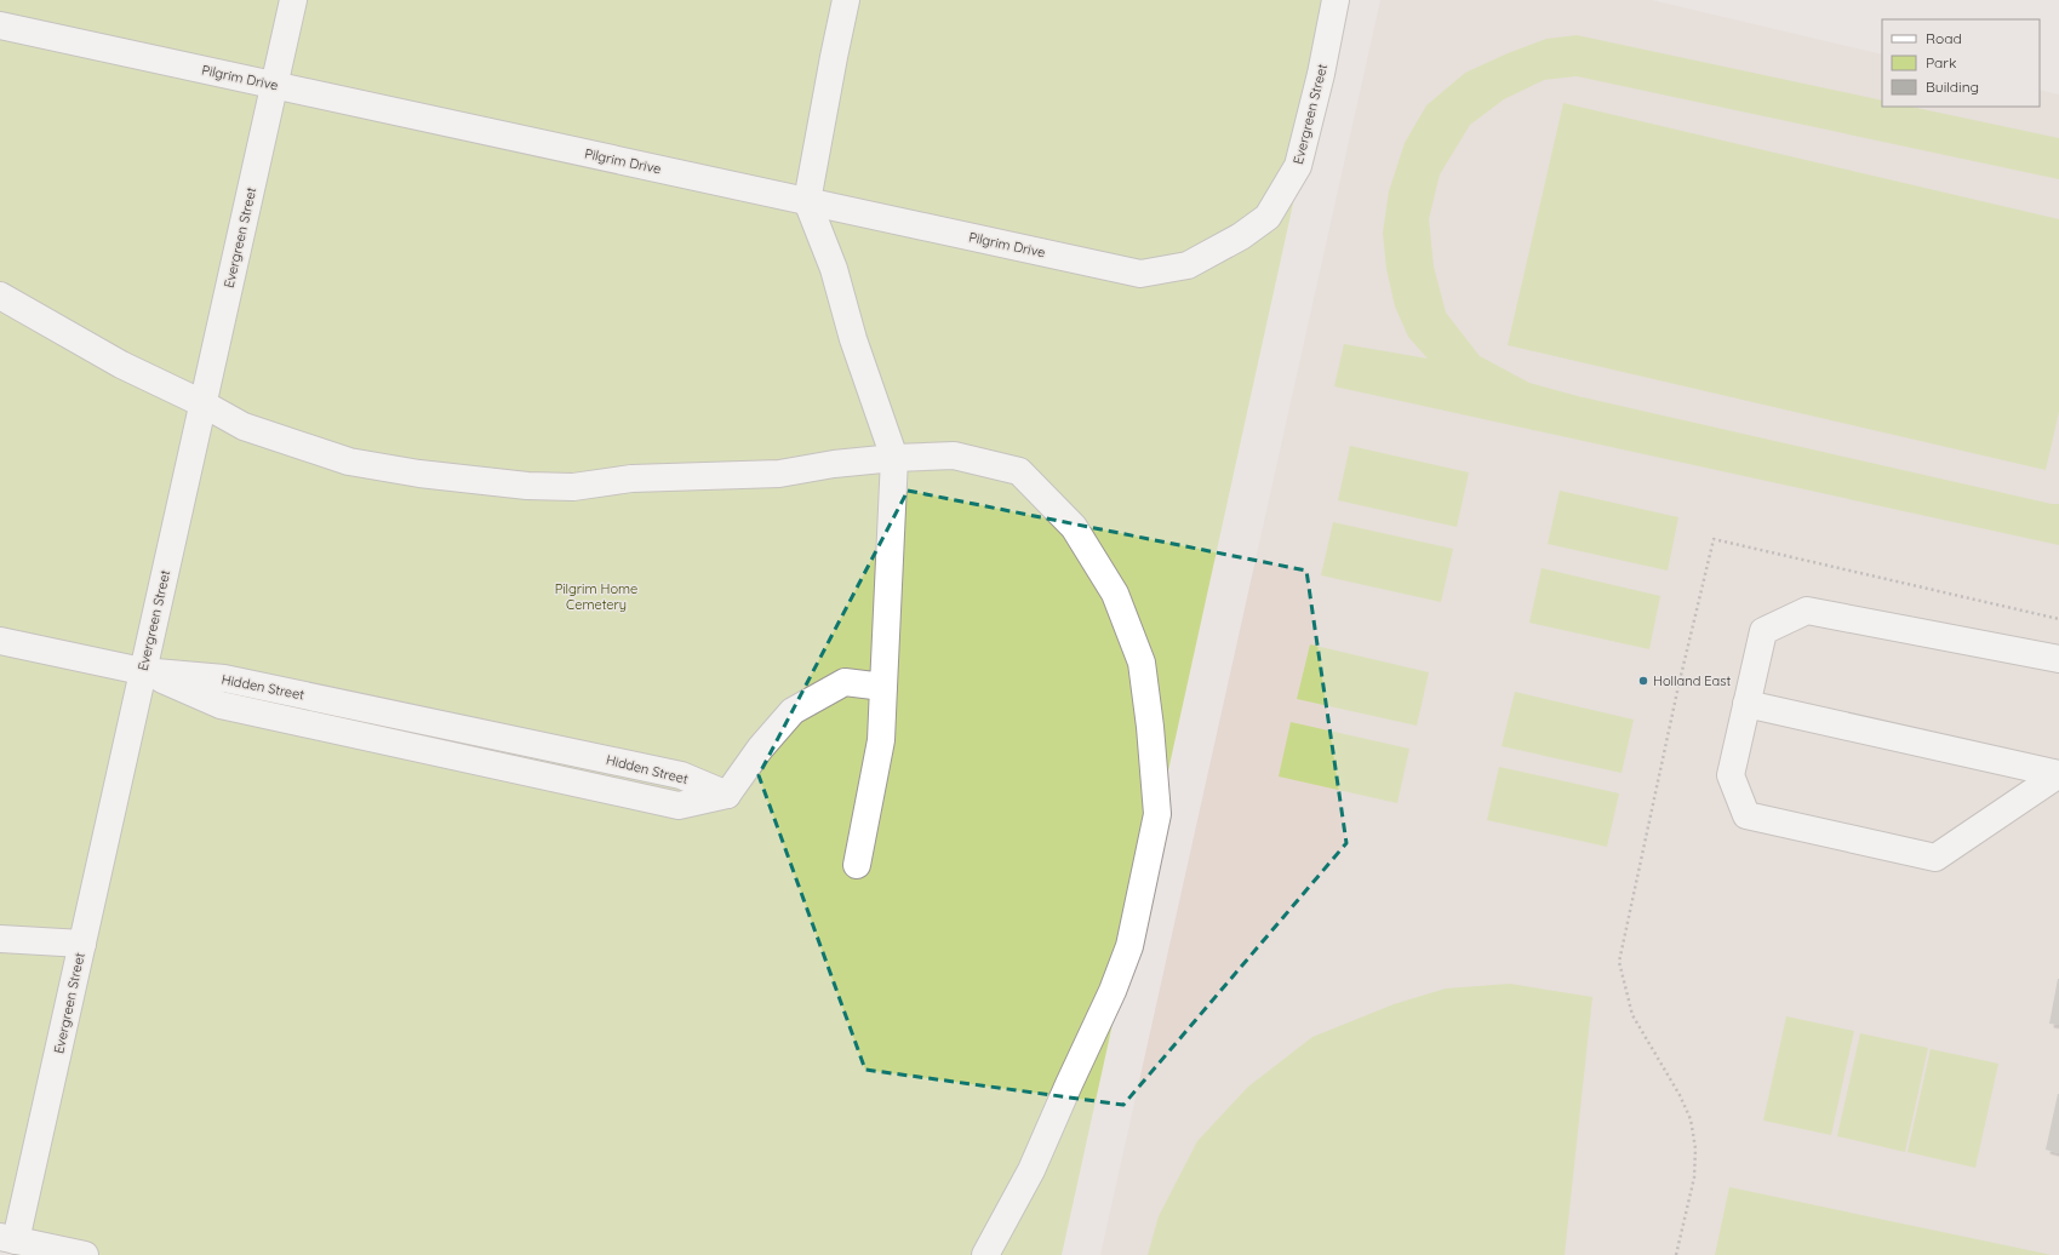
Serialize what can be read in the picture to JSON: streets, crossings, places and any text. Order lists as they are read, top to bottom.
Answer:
{
  "streets": {
    "lane": ["Pilgrim Drive", "Evergreen Street", "Hidden Street"]
  },
  "crossings": [
    ["Pilgrim Drive", "Evergreen Street"],
    ["Evergreen Street", "Hidden Street"]
  ],
  "parks": ["Pilgrim Home Cemetery"],
  "places": ["Holland East"],
  "legend": ["Road", "Park", "Building"]
}
